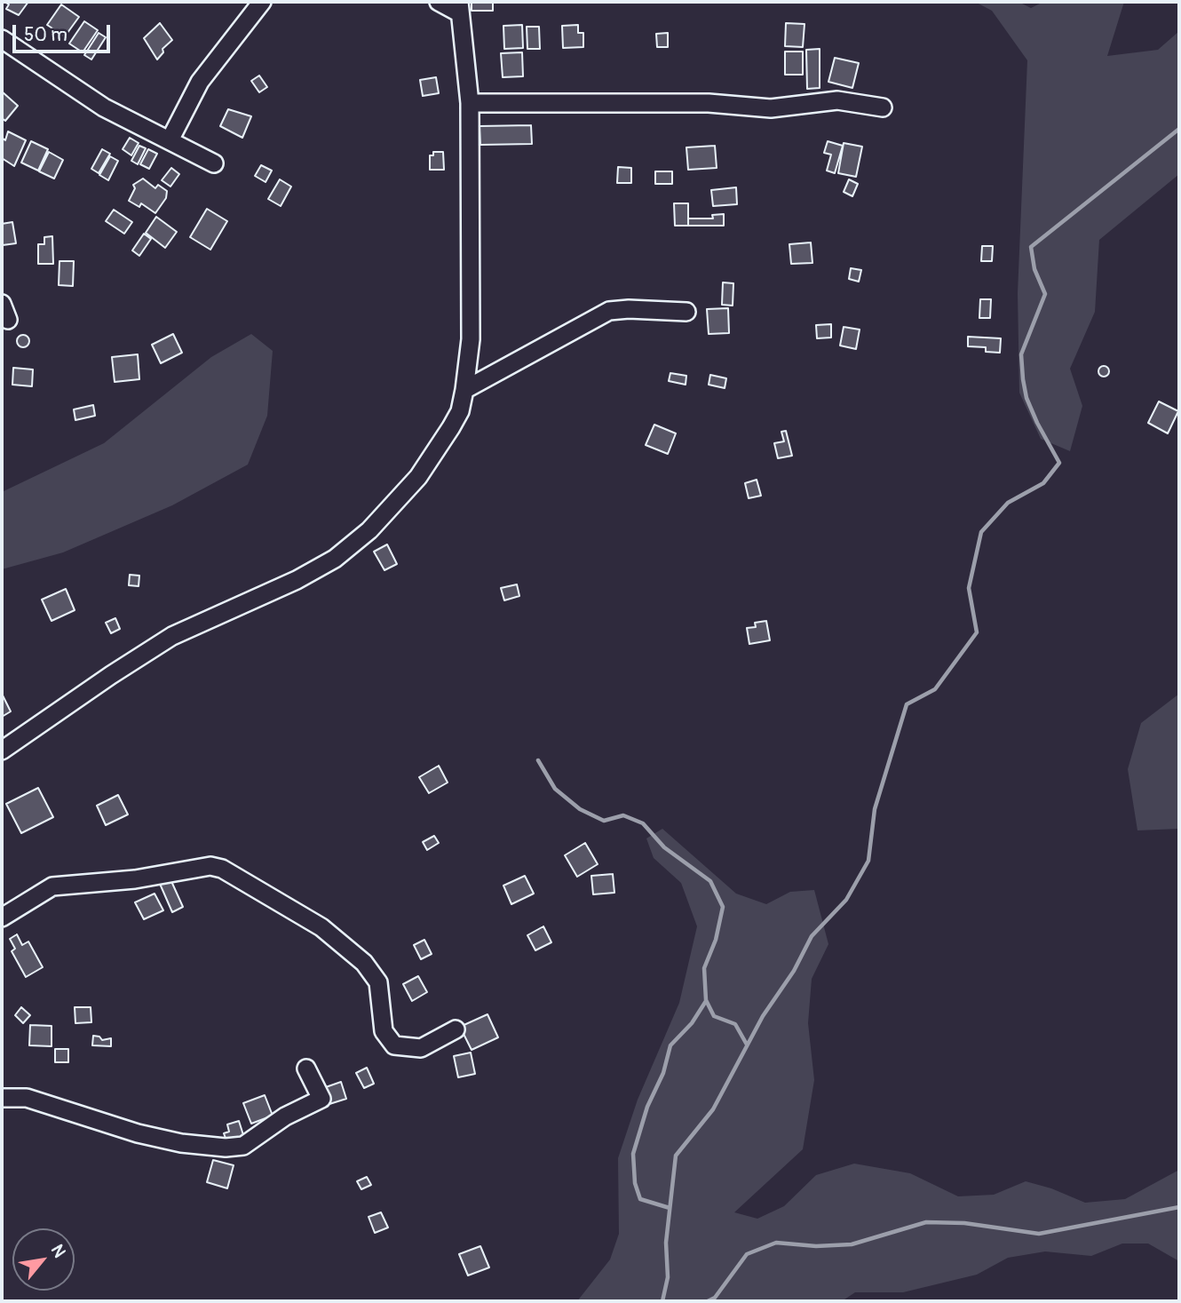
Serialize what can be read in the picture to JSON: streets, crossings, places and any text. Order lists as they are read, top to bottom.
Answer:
{
  "scale_bar": "50 m",
  "north": "top right"
}
